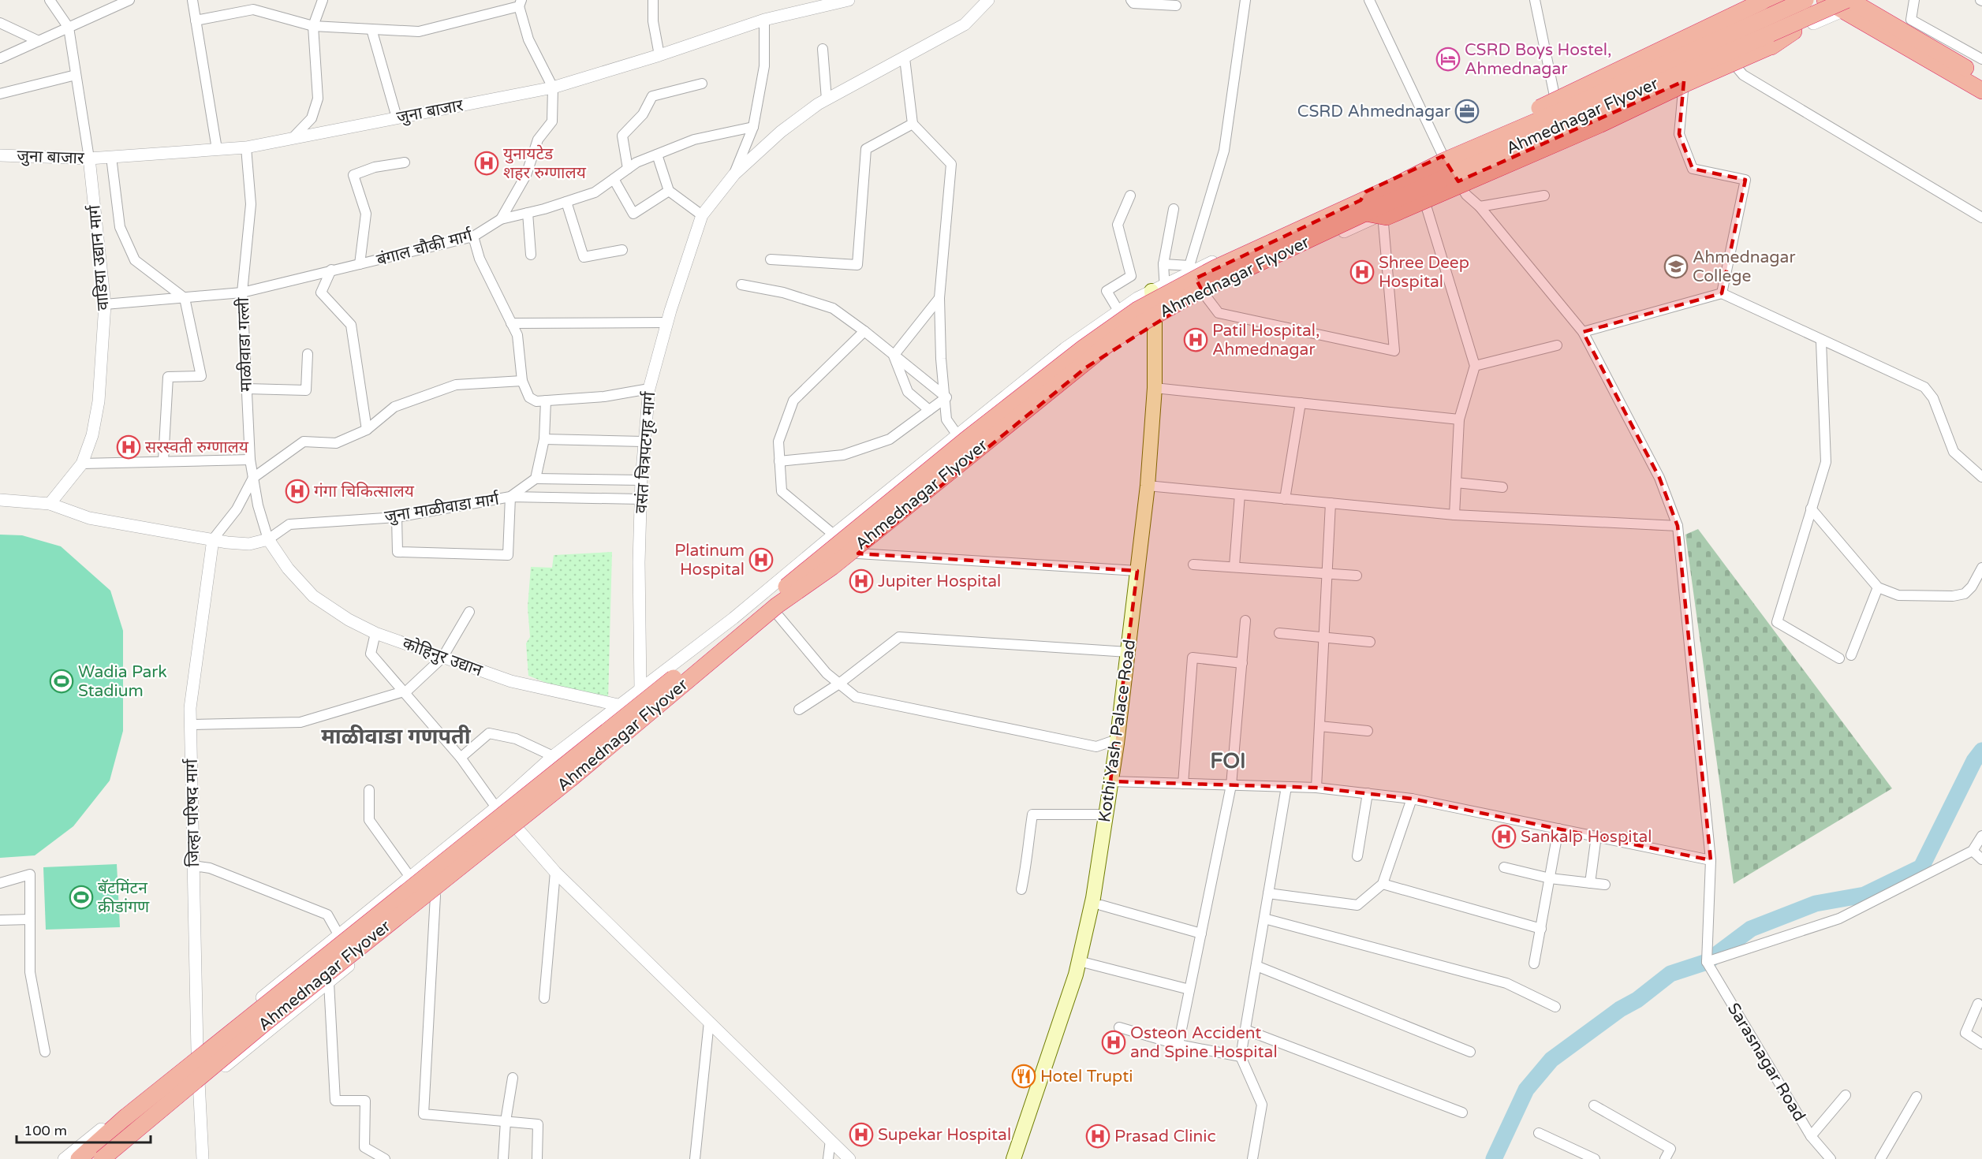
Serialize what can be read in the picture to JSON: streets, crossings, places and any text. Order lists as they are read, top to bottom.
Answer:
{
  "streets": {
    "highway": ["Ahmednagar Flyover"],
    "main road": ["Kothi Yash Palace Road"],
    "street": [
      "जुना बाजार",
      "बंगाल चौकी मार्ग",
      "वाडिया उद्यान मार्ग",
      "माळीवाडा गल्ली",
      "वसंत चित्रपटगृह मार्ग",
      "जुना माळीवाडा मार्ग",
      "कोहिनुर उद्यान",
      "जिल्हा परिषद मार्ग",
      "Sarasnagar Road"
    ]
  },
  "crossings": [
    ["जुना बाजार", "वाडिया उद्यान मार्ग"],
    ["जुना बाजार", "माळीवाडा गल्ली"],
    ["बंगाल चौकी मार्ग", "वाडिया उद्यान मार्ग"],
    ["बंगाल चौकी मार्ग", "माळीवाडा गल्ली"],
    ["माळीवाडा गल्ली", "जुना माळीवाडा मार्ग"],
    ["माळीवाडा गल्ली", "कोहिनुर उद्यान"],
    ["जुना माळीवाडा मार्ग", "कोहिनुर उद्यान"]
  ],
  "districts": ["माळीवाडा गणपती", "FOI"],
  "places": {
    "hotel": ["CSRD Boys Hostel, Ahmednagar"],
    "office": ["CSRD Ahmednagar"],
    "hospital": [
      "युनायटेड शहर रुग्णालय",
      "Shree Deep Hospital",
      "Patil Hospital, Ahmednagar",
      "सरस्वती रुग्णालय",
      "गंगा चिकित्सालय",
      "Platinum Hospital",
      "Jupiter Hospital",
      "Sankalp Hospital",
      "Osteon Accident and Spine Hospital",
      "Supekar Hospital",
      "Prasad Clinic"
    ],
    "school or university": ["Ahmednagar College"],
    "sports": ["Wadia Park Stadium", "बॅटमिंटन क्रीडांगण"],
    "restaurant": ["Hotel Trupti"]
  },
  "scale_bar": "100 m"
}
